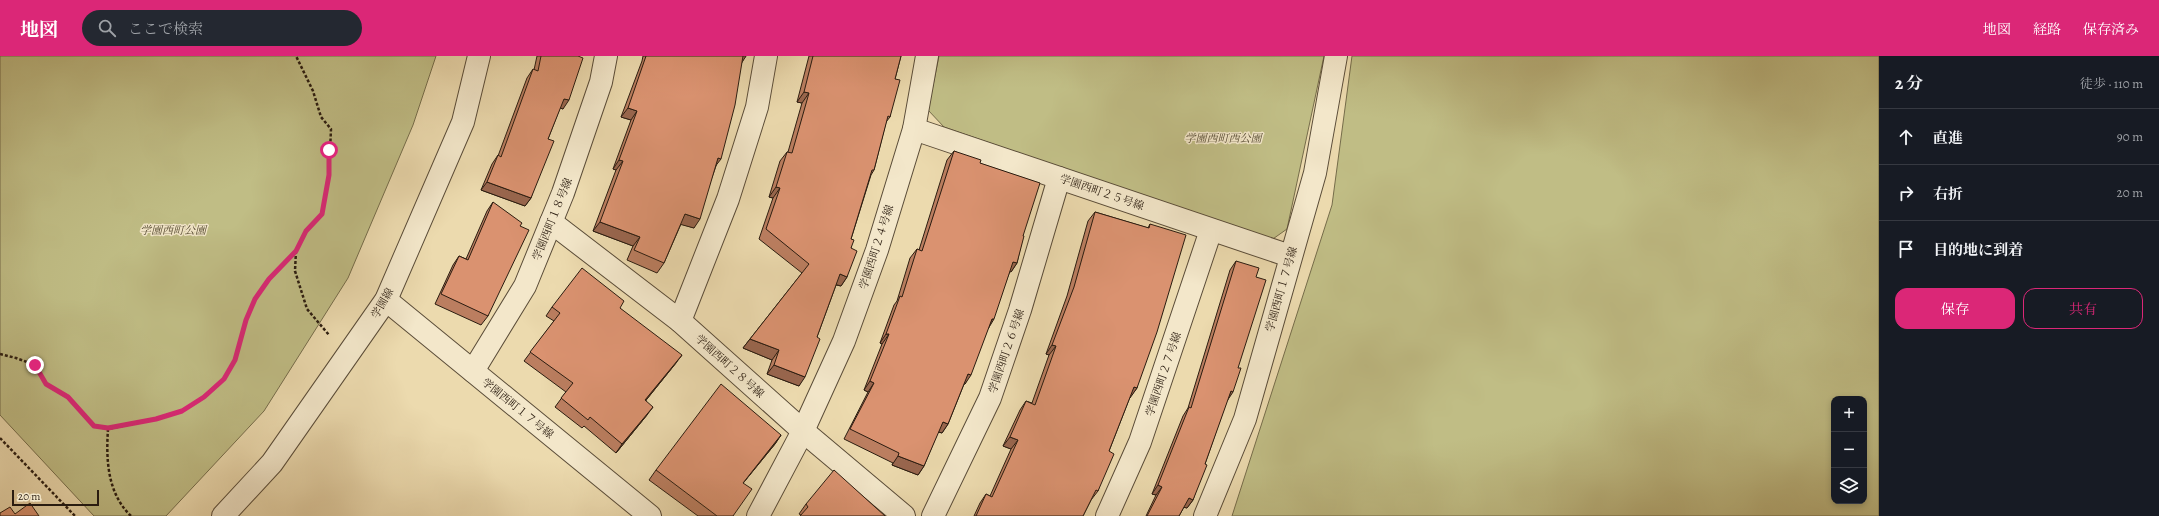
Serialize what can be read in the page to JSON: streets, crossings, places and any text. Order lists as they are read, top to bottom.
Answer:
{
  "streets": {
    "street": [
      "学園西町２５号線",
      "学園西町１８号線",
      "学園西町２４号線",
      "学園西町１７号線",
      "学園線",
      "学園西町２６号線",
      "学園西町２８号線",
      "学園西町２７号線"
    ]
  },
  "crossings": [
    ["学園西町２５号線", "学園西町２４号線"],
    ["学園西町２５号線", "学園西町１７号線"],
    ["学園西町２５号線", "学園西町２６号線"],
    ["学園西町２５号線", "学園西町２７号線"],
    ["学園西町１８号線", "学園西町１７号線"],
    ["学園西町１８号線", "学園西町２８号線"],
    ["学園西町２４号線", "学園西町２８号線"],
    ["学園西町１７号線", "学園線"]
  ],
  "parks": ["学園西町西公園", "学園西町公園"],
  "scale_bar": "20 m",
  "page": {
    "header": "地図",
    "search": "ここで検索",
    "nav": ["地図", "経路", "保存済み"],
    "heading": ["2 分", "徒歩 · 110 m"],
    "list": [
      ["直進", "90 m"],
      ["右折", "20 m"],
      "目的地に到着"
    ],
    "buttons": ["保存", "共有"],
    "map_buttons": ["+", "−"],
    "scale": "20 m"
  }
}
